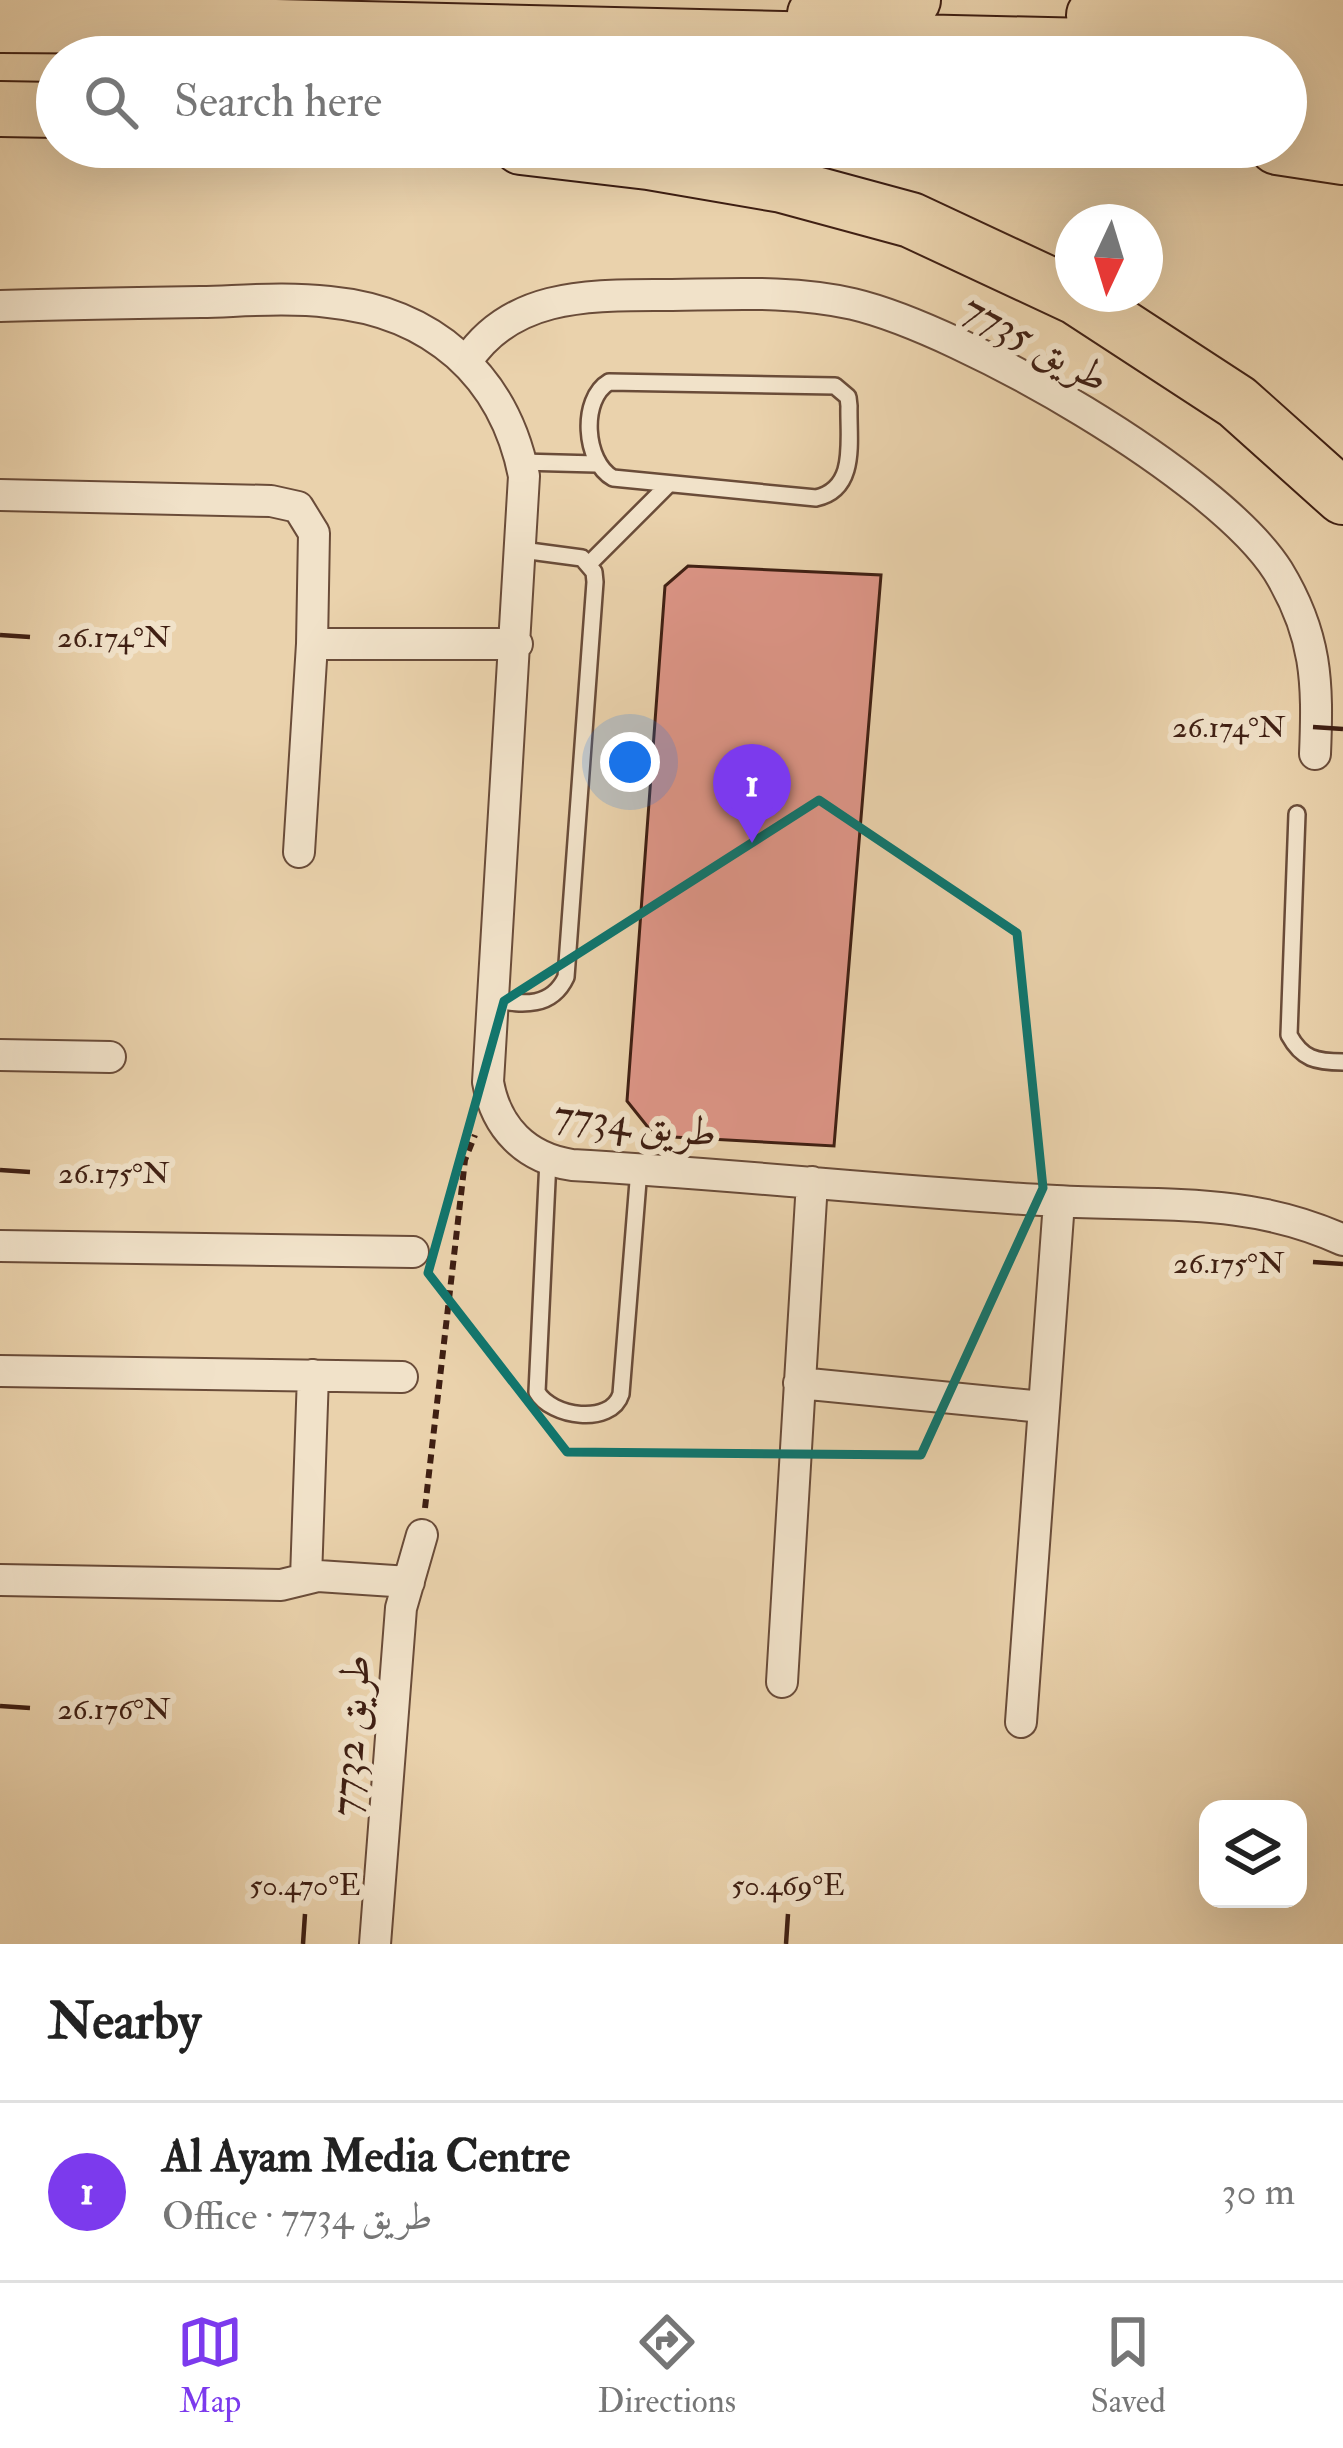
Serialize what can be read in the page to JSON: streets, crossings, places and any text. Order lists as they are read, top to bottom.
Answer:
{
  "streets": {
    "street": ["طريق 7735", "طريق 7734", "طريق 7732"]
  },
  "north": "bottom",
  "page": {
    "search": "Search here",
    "pins": "1",
    "heading": "Nearby",
    "list": [
      {
        "mark": "1",
        "name": "Al Ayam Media Centre",
        "note": "Office · طريق 7734",
        "value": "30 m"
      }
    ],
    "nav": ["Map", "Directions", "Saved"]
  },
  "coordinates": [
    "26.174°N",
    "26.175°N",
    "26.176°N",
    "50.470°E",
    "50.469°E"
  ]
}
